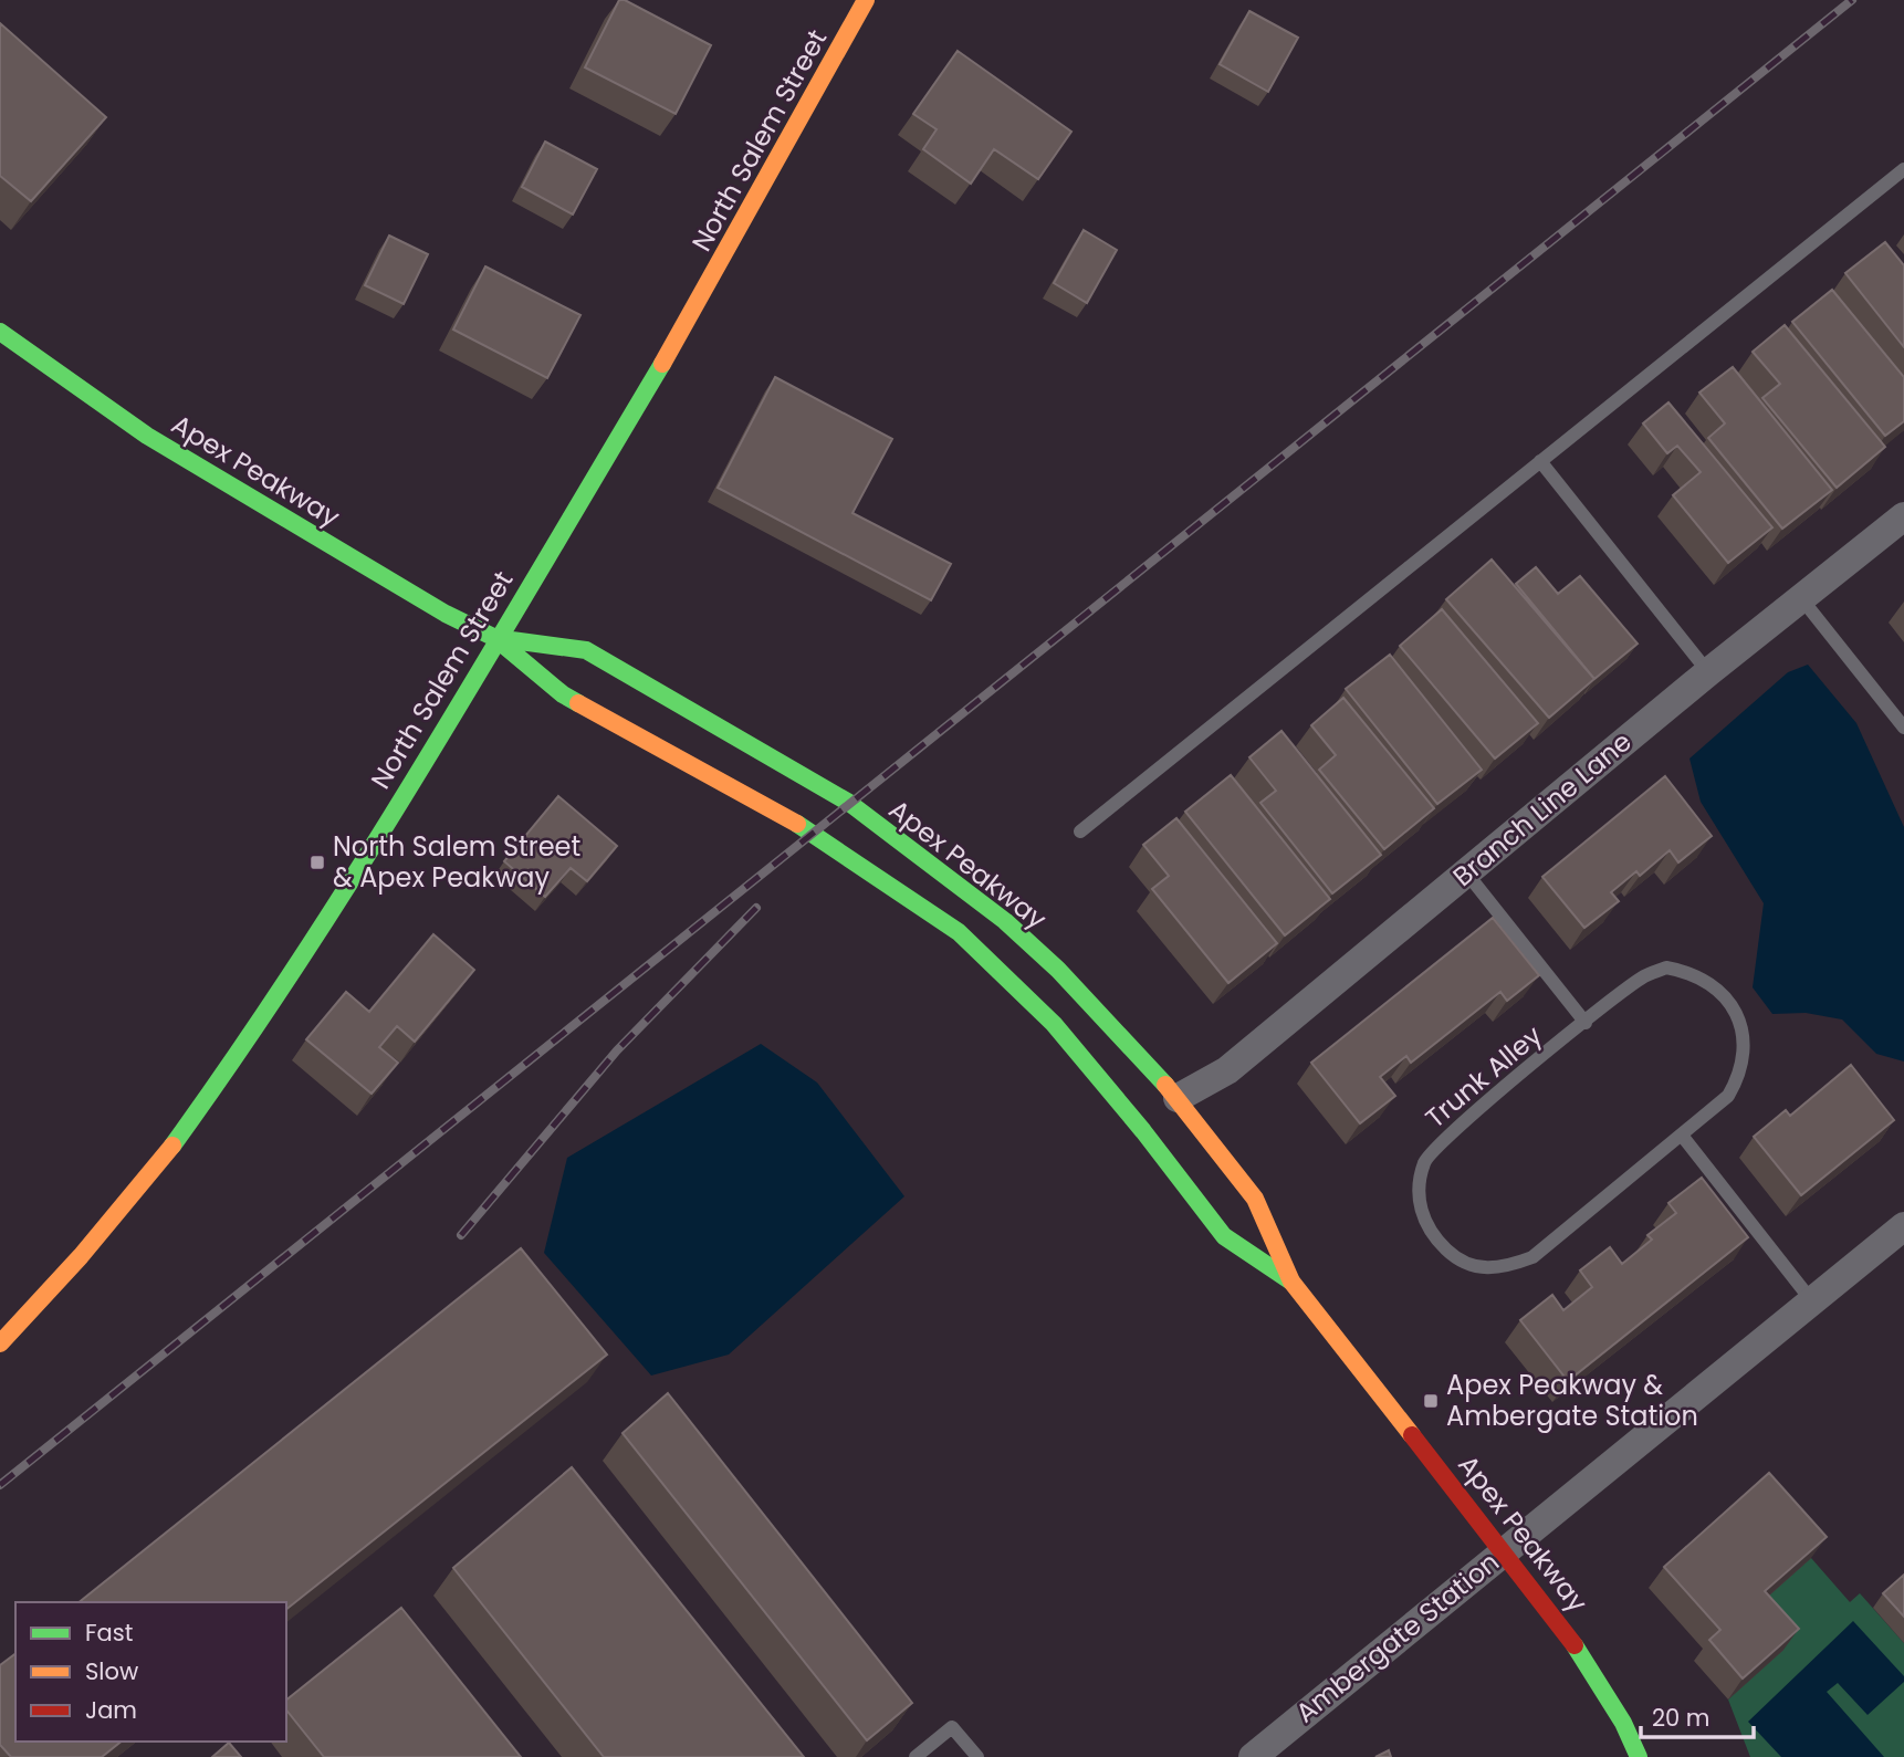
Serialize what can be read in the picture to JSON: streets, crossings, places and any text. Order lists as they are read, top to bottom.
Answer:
{
  "streets": {
    "main road": ["North Salem Street", "Apex Peakway"],
    "street": ["Branch Line Lane", "Ambergate Station"],
    "lane": ["Trunk Alley"]
  },
  "crossings": [
    ["North Salem Street", "Apex Peakway"],
    ["Apex Peakway", "Branch Line Lane"],
    ["Apex Peakway", "Ambergate Station"]
  ],
  "places": {
    "transit": ["North Salem Street & Apex Peakway", "Apex Peakway & Ambergate Station"]
  },
  "legend": ["Fast", "Slow", "Jam"],
  "scale_bar": "20 m"
}
